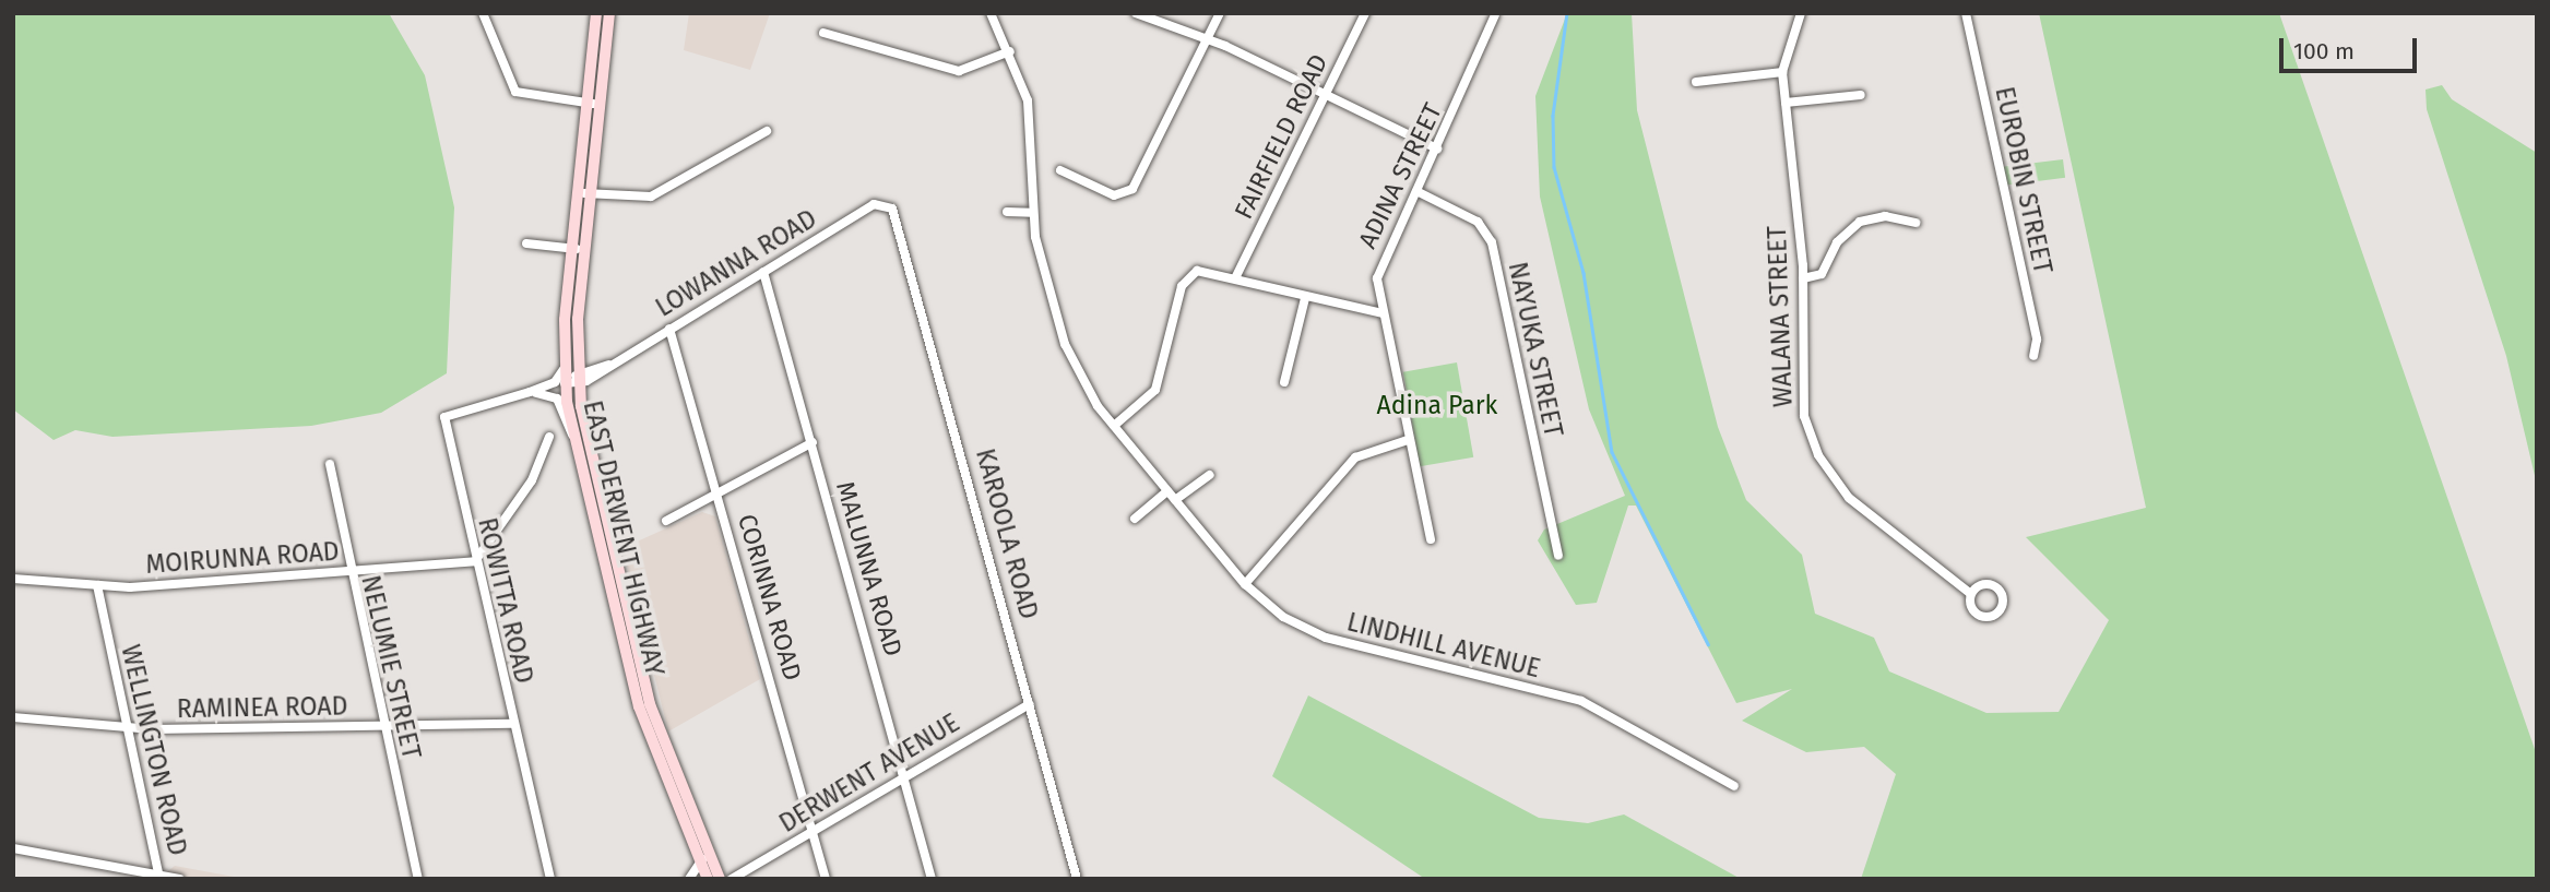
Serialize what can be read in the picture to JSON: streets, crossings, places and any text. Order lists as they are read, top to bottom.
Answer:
{
  "streets": {
    "main road": ["EAST DERWENT HIGHWAY"],
    "street": [
      "FAIRFIELD ROAD",
      "ADINA STREET",
      "EUROBIN STREET",
      "LOWANNA ROAD",
      "WALANA STREET",
      "NAYUKA STREET",
      "KAROOLA ROAD",
      "MOIRUNNA ROAD",
      "MALUNNA ROAD",
      "CORINNA ROAD",
      "ROWITTA ROAD",
      "LINDHILL AVENUE",
      "NELUMIE STREET",
      "RAMINEA ROAD",
      "WELLINGTON ROAD",
      "DERWENT AVENUE"
    ]
  },
  "crossings": [
    ["ADINA STREET", "NAYUKA STREET"],
    ["LOWANNA ROAD", "KAROOLA ROAD"],
    ["LOWANNA ROAD", "EAST DERWENT HIGHWAY"],
    ["LOWANNA ROAD", "MALUNNA ROAD"],
    ["LOWANNA ROAD", "CORINNA ROAD"],
    ["KAROOLA ROAD", "DERWENT AVENUE"],
    ["EAST DERWENT HIGHWAY", "ROWITTA ROAD"],
    ["MOIRUNNA ROAD", "ROWITTA ROAD"],
    ["MOIRUNNA ROAD", "NELUMIE STREET"],
    ["MOIRUNNA ROAD", "WELLINGTON ROAD"],
    ["MALUNNA ROAD", "DERWENT AVENUE"],
    ["CORINNA ROAD", "DERWENT AVENUE"],
    ["ROWITTA ROAD", "RAMINEA ROAD"],
    ["NELUMIE STREET", "RAMINEA ROAD"],
    ["RAMINEA ROAD", "WELLINGTON ROAD"]
  ],
  "parks": ["Adina Park"],
  "scale_bar": "100 m"
}
